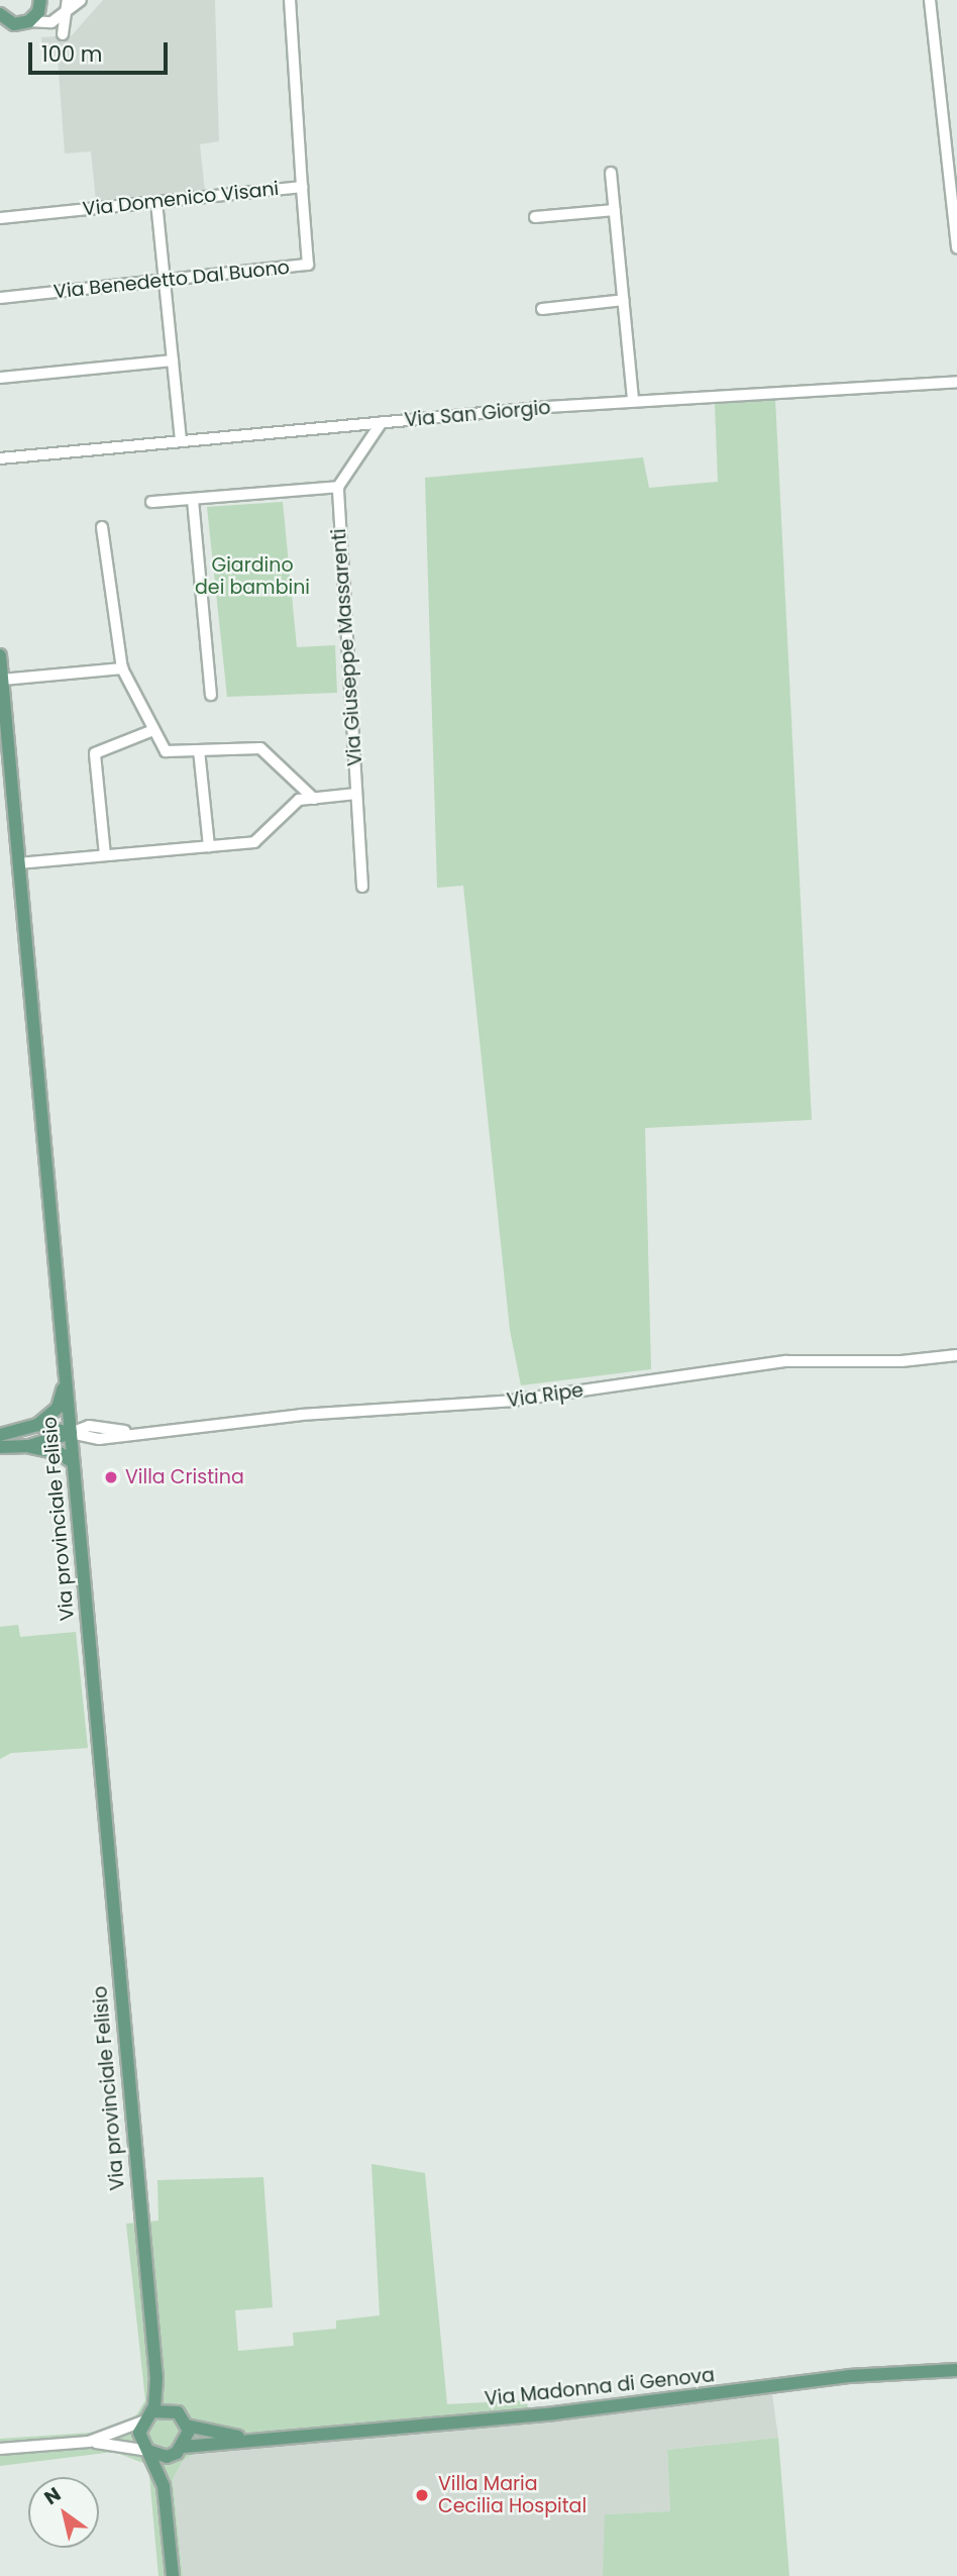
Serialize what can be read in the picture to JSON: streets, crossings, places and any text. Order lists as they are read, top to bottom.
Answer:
{
  "streets": {
    "main road": ["Via provinciale Felisio", "Via Madonna di Genova"],
    "street": [
      "Via Domenico Visani",
      "Via Benedetto Dal Buono",
      "Via San Giorgio",
      "Via Giuseppe Massarenti",
      "Via Ripe"
    ]
  },
  "crossings": [
    ["Via Domenico Visani", "Via Benedetto Dal Buono"],
    ["Via Ripe", "Via provinciale Felisio"]
  ],
  "parks": ["Giardino dei bambini"],
  "places": ["Villa Cristina", "Villa Maria Cecilia Hospital"],
  "scale_bar": "100 m",
  "north": "top left"
}
